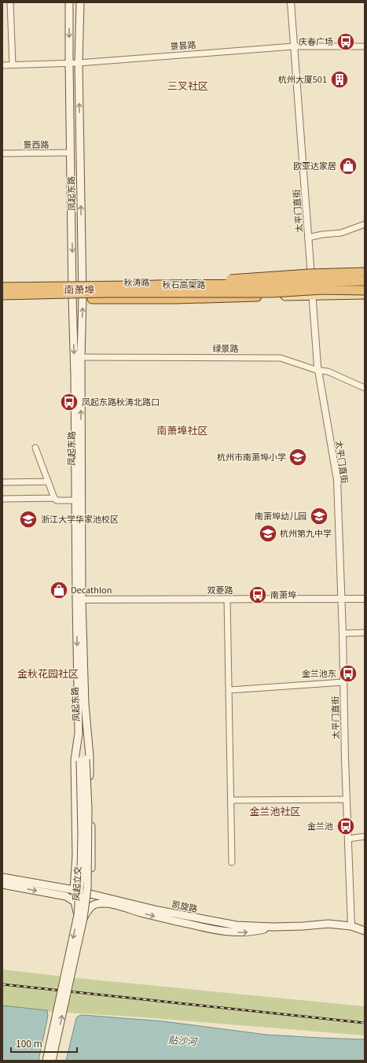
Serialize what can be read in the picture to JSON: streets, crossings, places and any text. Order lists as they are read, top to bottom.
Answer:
{
  "streets": {
    "highway": ["秋石高架路"],
    "main road": [
      "凤起东路",
      "秋涛路",
      "凤起立交",
      "凯旋路"
    ],
    "street": [
      "景昙路",
      "景西路",
      "太平门直街",
      "绿景路",
      "双菱路"
    ]
  },
  "crossings": [
    ["景昙路", "凤起东路"],
    ["景昙路", "太平门直街"],
    ["景西路", "凤起东路"],
    ["凤起东路", "秋涛路"],
    ["凤起东路", "绿景路"],
    ["凤起东路", "双菱路"],
    ["凤起东路", "凤起立交"],
    ["凤起东路", "凯旋路"],
    ["太平门直街", "秋涛路"],
    ["太平门直街", "绿景路"],
    ["太平门直街", "双菱路"],
    ["太平门直街", "凯旋路"]
  ],
  "districts": [
    "三叉社区",
    "南萧埠",
    "南萧埠社区",
    "金秋花园社区",
    "金兰池社区"
  ],
  "water": ["贴沙河"],
  "places": {
    "bus stop": [
      "庆春广场",
      "凤起东路秋涛北路口",
      "南萧埠",
      "金兰池东",
      "金兰池"
    ],
    "building": ["杭州大厦501"],
    "shop": ["欧亚达家居", "Decathlon"],
    "school or university": [
      "杭州市南萧埠小学",
      "南萧埠幼儿园",
      "浙江大学华家池校区",
      "杭州第九中学"
    ]
  },
  "scale_bar": "100 m"
}
